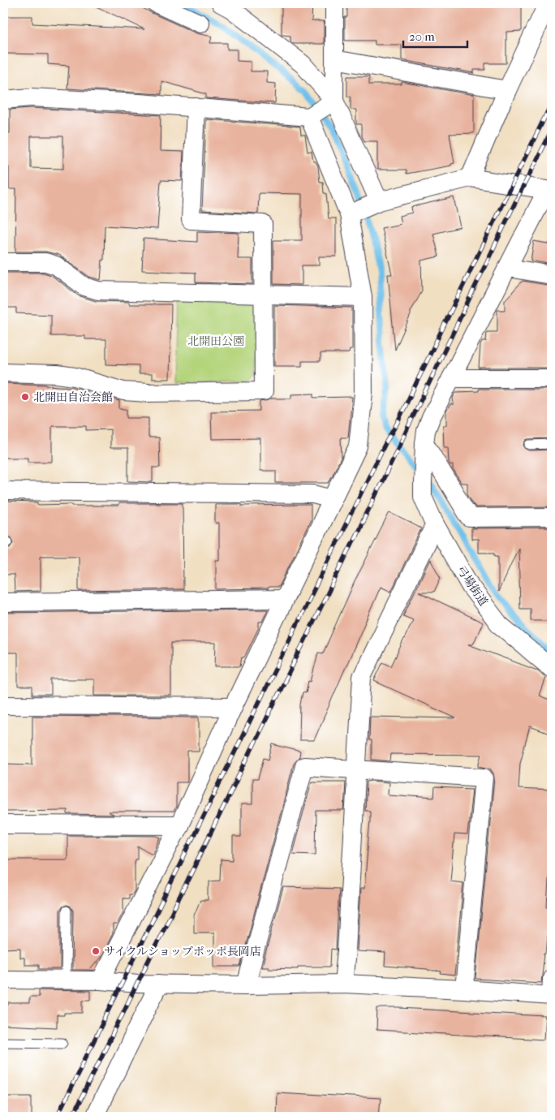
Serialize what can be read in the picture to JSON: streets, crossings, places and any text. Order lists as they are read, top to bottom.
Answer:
{
  "streets": {
    "street": ["弓場街道"]
  },
  "parks": ["北開田公園"],
  "places": ["北開田自治会館", "サイクルショップポッポ長岡店"],
  "scale_bar": "20 m"
}
